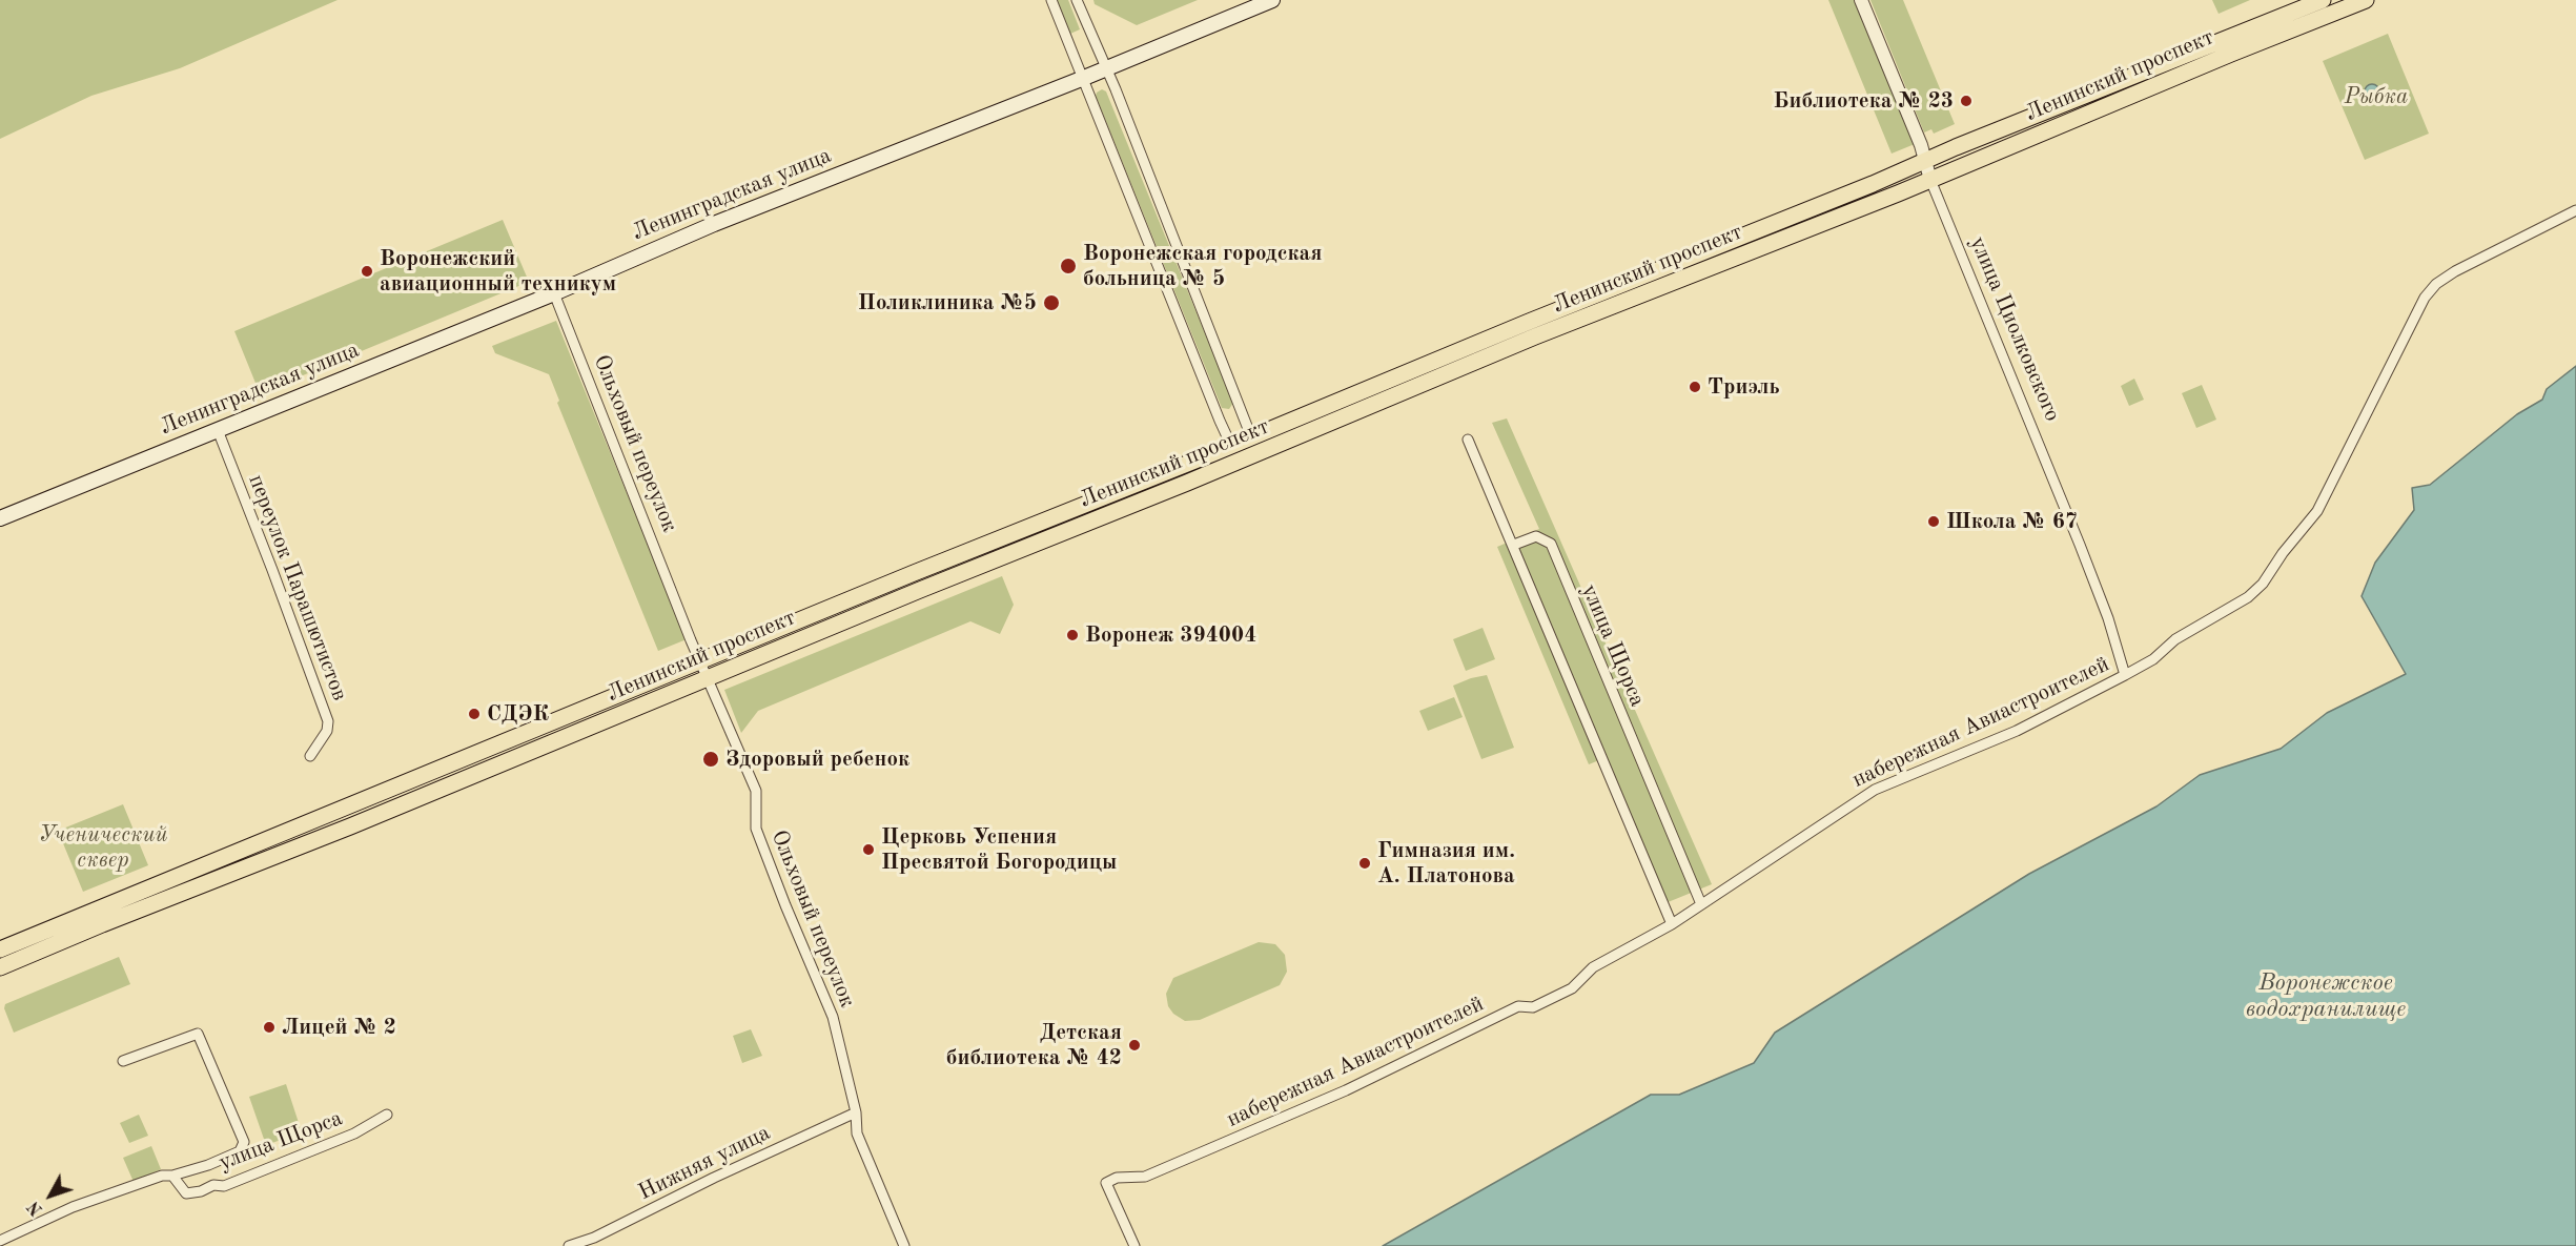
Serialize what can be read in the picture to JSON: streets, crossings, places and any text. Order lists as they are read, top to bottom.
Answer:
{
  "streets": {
    "main road": ["Ленинский проспект", "Ленинградская улица"],
    "street": [
      "улица Циолковского",
      "Ольховый переулок",
      "переулок Парашютистов",
      "улица Щорса",
      "набережная Авиастроителей",
      "Нижняя улица"
    ]
  },
  "crossings": [
    ["Ленинский проспект", "улица Циолковского"],
    ["Ленинский проспект", "Ольховый переулок"],
    ["Ленинградская улица", "Ольховый переулок"],
    ["Ленинградская улица", "переулок Парашютистов"],
    ["улица Циолковского", "набережная Авиастроителей"],
    ["Ольховый переулок", "Нижняя улица"],
    ["улица Щорса", "набережная Авиастроителей"]
  ],
  "water": ["Воронежское водохранилище"],
  "parks": ["Рыбка", "Ученический сквер"],
  "places": [
    "Библиотека № 23",
    "Воронежская городская больница № 5",
    "Воронежский авиационный техникум",
    "Поликлиника №5",
    "Триэль",
    "Школа № 67",
    "Воронеж 394004",
    "СДЭК",
    "Здоровый ребенок",
    "Церковь Успения Пресвятой Богородицы",
    "Гимназия им. А. Платонова",
    "Лицей № 2",
    "Детская библиотека № 42"
  ],
  "north": "bottom left"
}
